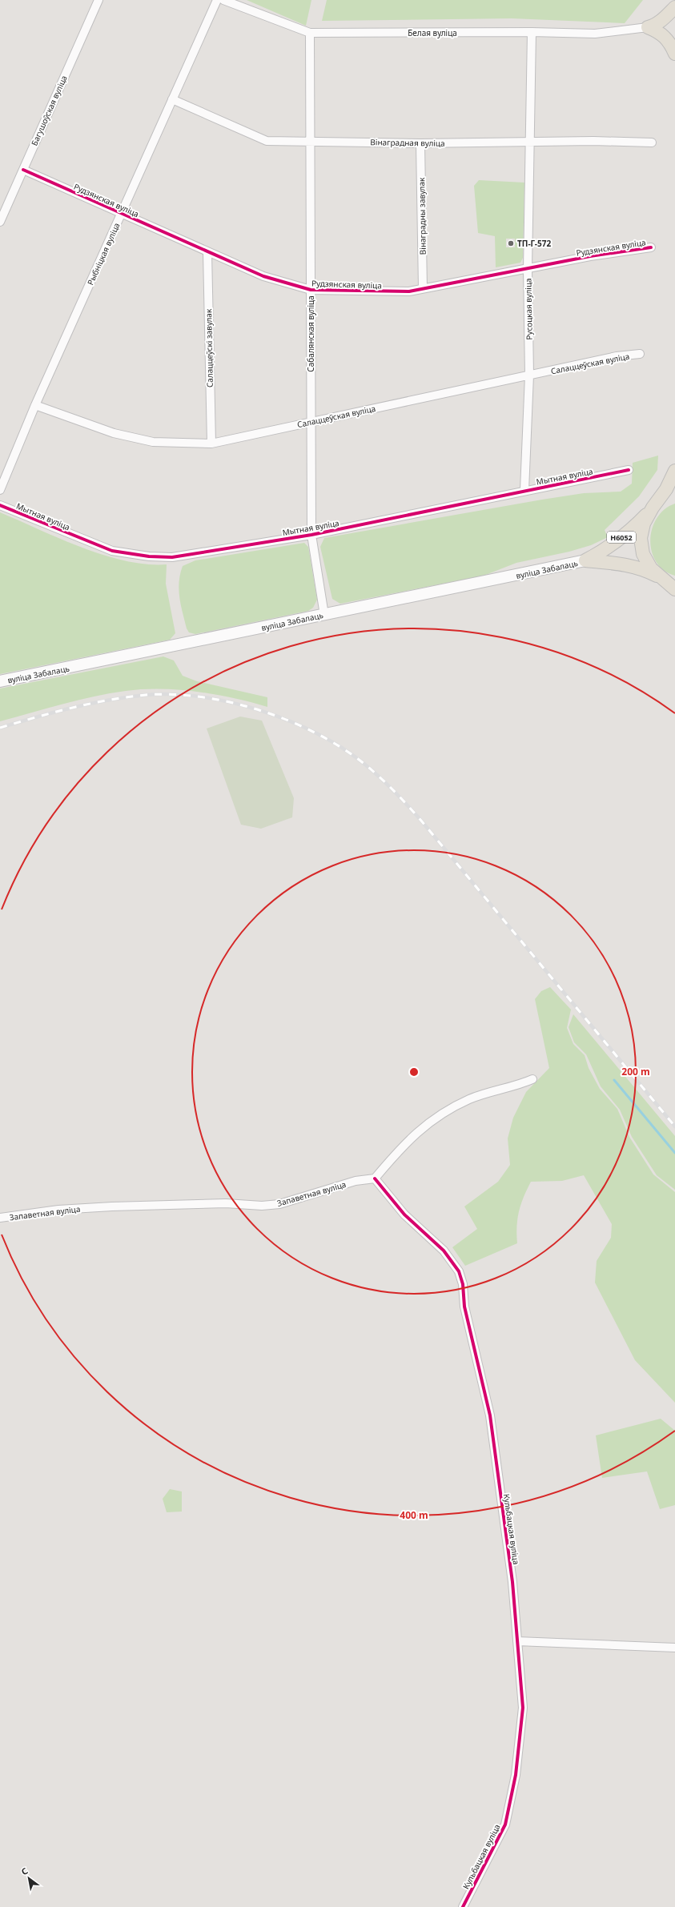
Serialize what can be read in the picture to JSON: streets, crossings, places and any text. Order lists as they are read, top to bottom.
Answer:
{
  "streets": {
    "main road": ["Н6052"],
    "street": [
      "Белая вуліца",
      "Багушоўская вуліца",
      "Вінаградная вуліца",
      "Рудзянская вуліца",
      "Вінаградны завулак",
      "Рыбніцкая вуліца",
      "Русоцкая вуліца",
      "Сабалянская вуліца",
      "Салаццеўскі завулак",
      "Салаццеўская вуліца",
      "Мытная вуліца",
      "вуліца Забалаць",
      "Запаветная вуліца",
      "Кульбацкая вуліца"
    ]
  },
  "crossings": [
    ["Белая вуліца", "Русоцкая вуліца"],
    ["Белая вуліца", "Сабалянская вуліца"],
    ["Багушоўская вуліца", "Рудзянская вуліца"],
    ["Вінаградная вуліца", "Вінаградны завулак"],
    ["Вінаградная вуліца", "Рыбніцкая вуліца"],
    ["Вінаградная вуліца", "Русоцкая вуліца"],
    ["Вінаградная вуліца", "Сабалянская вуліца"],
    ["Рудзянская вуліца", "Вінаградны завулак"],
    ["Рудзянская вуліца", "Рыбніцкая вуліца"],
    ["Рудзянская вуліца", "Русоцкая вуліца"],
    ["Рудзянская вуліца", "Сабалянская вуліца"],
    ["Рудзянская вуліца", "Салаццеўскі завулак"],
    ["Рыбніцкая вуліца", "Салаццеўская вуліца"],
    ["Русоцкая вуліца", "Салаццеўская вуліца"],
    ["Русоцкая вуліца", "Мытная вуліца"],
    ["Сабалянская вуліца", "Салаццеўская вуліца"],
    ["Сабалянская вуліца", "Мытная вуліца"],
    ["Сабалянская вуліца", "вуліца Забалаць"],
    ["Салаццеўскі завулак", "Салаццеўская вуліца"],
    ["Н6052", "вуліца Забалаць"],
    ["Запаветная вуліца", "Кульбацкая вуліца"]
  ],
  "places": ["ТП-Г-572"],
  "north": "top left",
  "rings": ["200 m", "400 m"]
}
